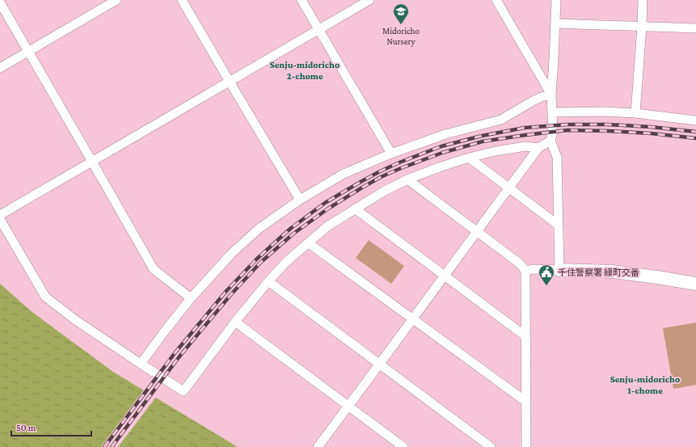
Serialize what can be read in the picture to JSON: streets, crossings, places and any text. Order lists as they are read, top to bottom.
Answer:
{
  "districts": ["Senju-midoricho 2-chome", "Senju-midoricho 1-chome"],
  "places": {
    "school or university": ["Midoricho Nursery"],
    "public building": ["千住警察署 緑町交番"]
  },
  "scale_bar": "50 m"
}
